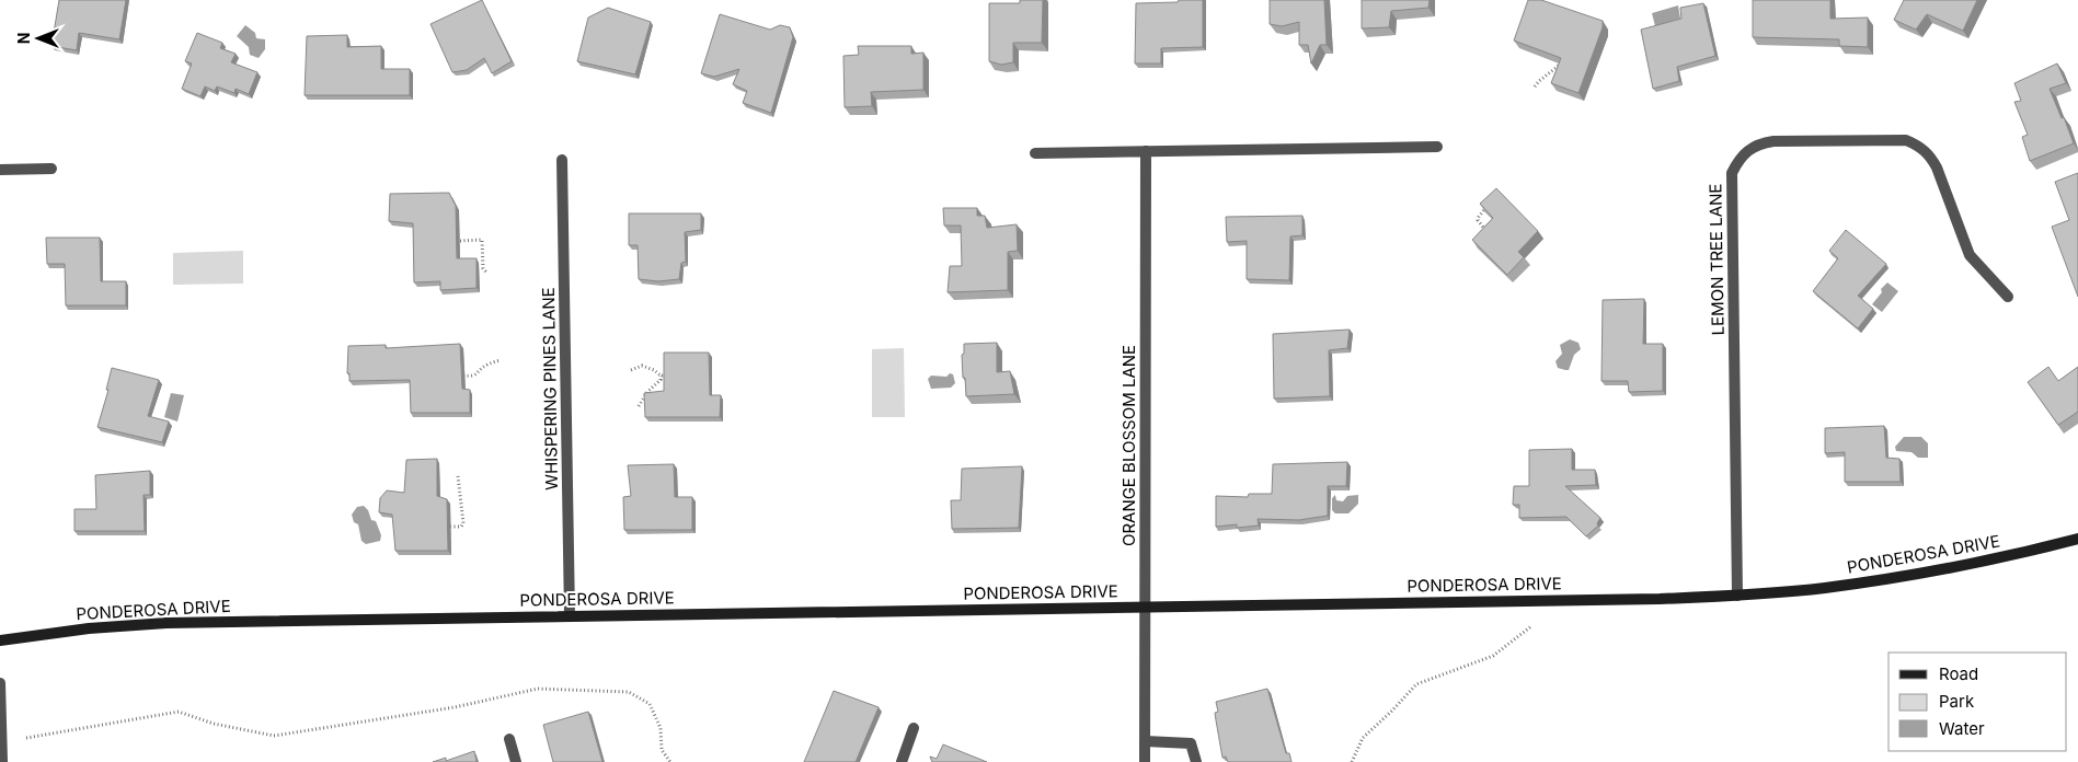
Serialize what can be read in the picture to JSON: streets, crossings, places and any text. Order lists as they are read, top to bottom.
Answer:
{
  "streets": {
    "street": [
      "LEMON TREE LANE",
      "WHISPERING PINES LANE",
      "ORANGE BLOSSOM LANE",
      "PONDEROSA DRIVE"
    ]
  },
  "crossings": [
    ["LEMON TREE LANE", "PONDEROSA DRIVE"],
    ["WHISPERING PINES LANE", "PONDEROSA DRIVE"],
    ["ORANGE BLOSSOM LANE", "PONDEROSA DRIVE"]
  ],
  "legend": ["Road", "Park", "Water"],
  "north": "left"
}
